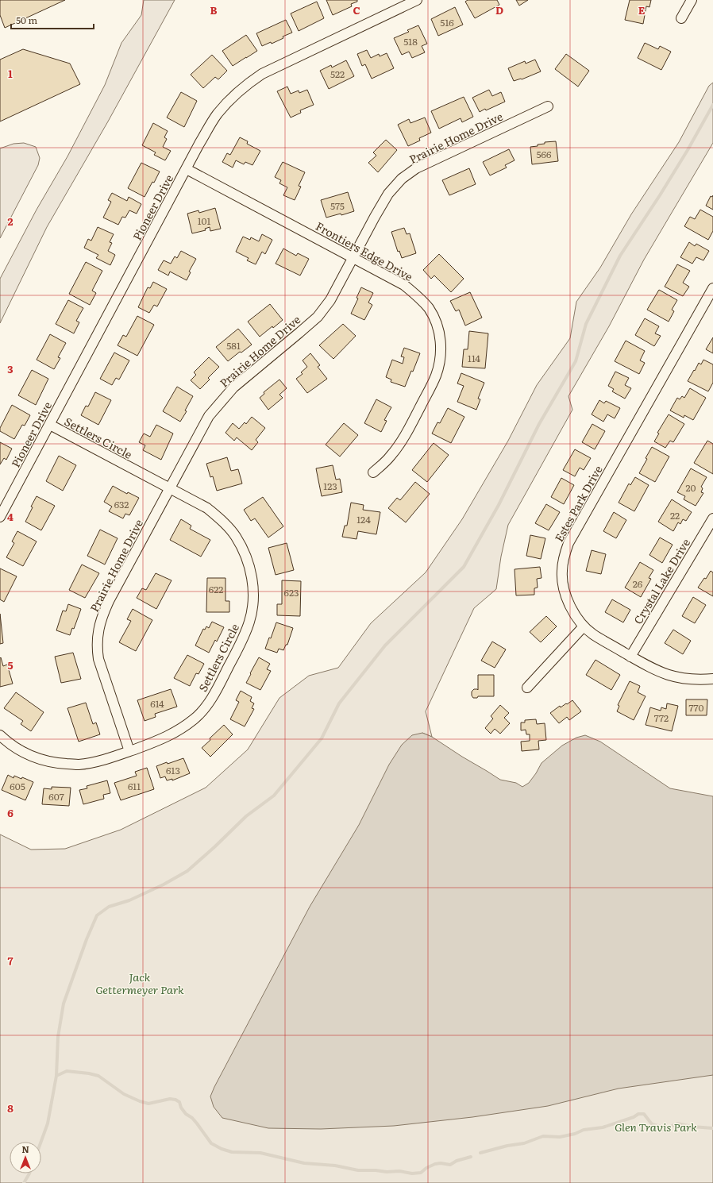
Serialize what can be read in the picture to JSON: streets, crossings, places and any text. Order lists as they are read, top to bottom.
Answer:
{
  "streets": {
    "street": [
      "Prairie Home Drive",
      "Pioneer Drive",
      "Frontiers Edge Drive",
      "Settlers Circle",
      "Estes Park Drive",
      "Crystal Lake Drive"
    ]
  },
  "crossings": [
    ["Prairie Home Drive", "Frontiers Edge Drive"],
    ["Prairie Home Drive", "Settlers Circle"],
    ["Pioneer Drive", "Frontiers Edge Drive"],
    ["Pioneer Drive", "Settlers Circle"],
    ["Estes Park Drive", "Crystal Lake Drive"]
  ],
  "parks": ["Jack Gettermeyer Park", "Glen Travis Park"],
  "house_numbers": [
    "516",
    "518",
    "522",
    "566",
    "575",
    "101",
    "581",
    "114",
    "123",
    "20",
    "632",
    "22",
    "124",
    "26",
    "622",
    "623",
    "614",
    "770",
    "772",
    "613",
    "605",
    "611",
    "607"
  ],
  "scale_bar": "50 m",
  "north": "top",
  "grid": {
    "columns": [
      "B",
      "C",
      "D",
      "E"
    ],
    "rows": [
      "1",
      "2",
      "3",
      "4",
      "5",
      "6",
      "7",
      "8"
    ]
  }
}
